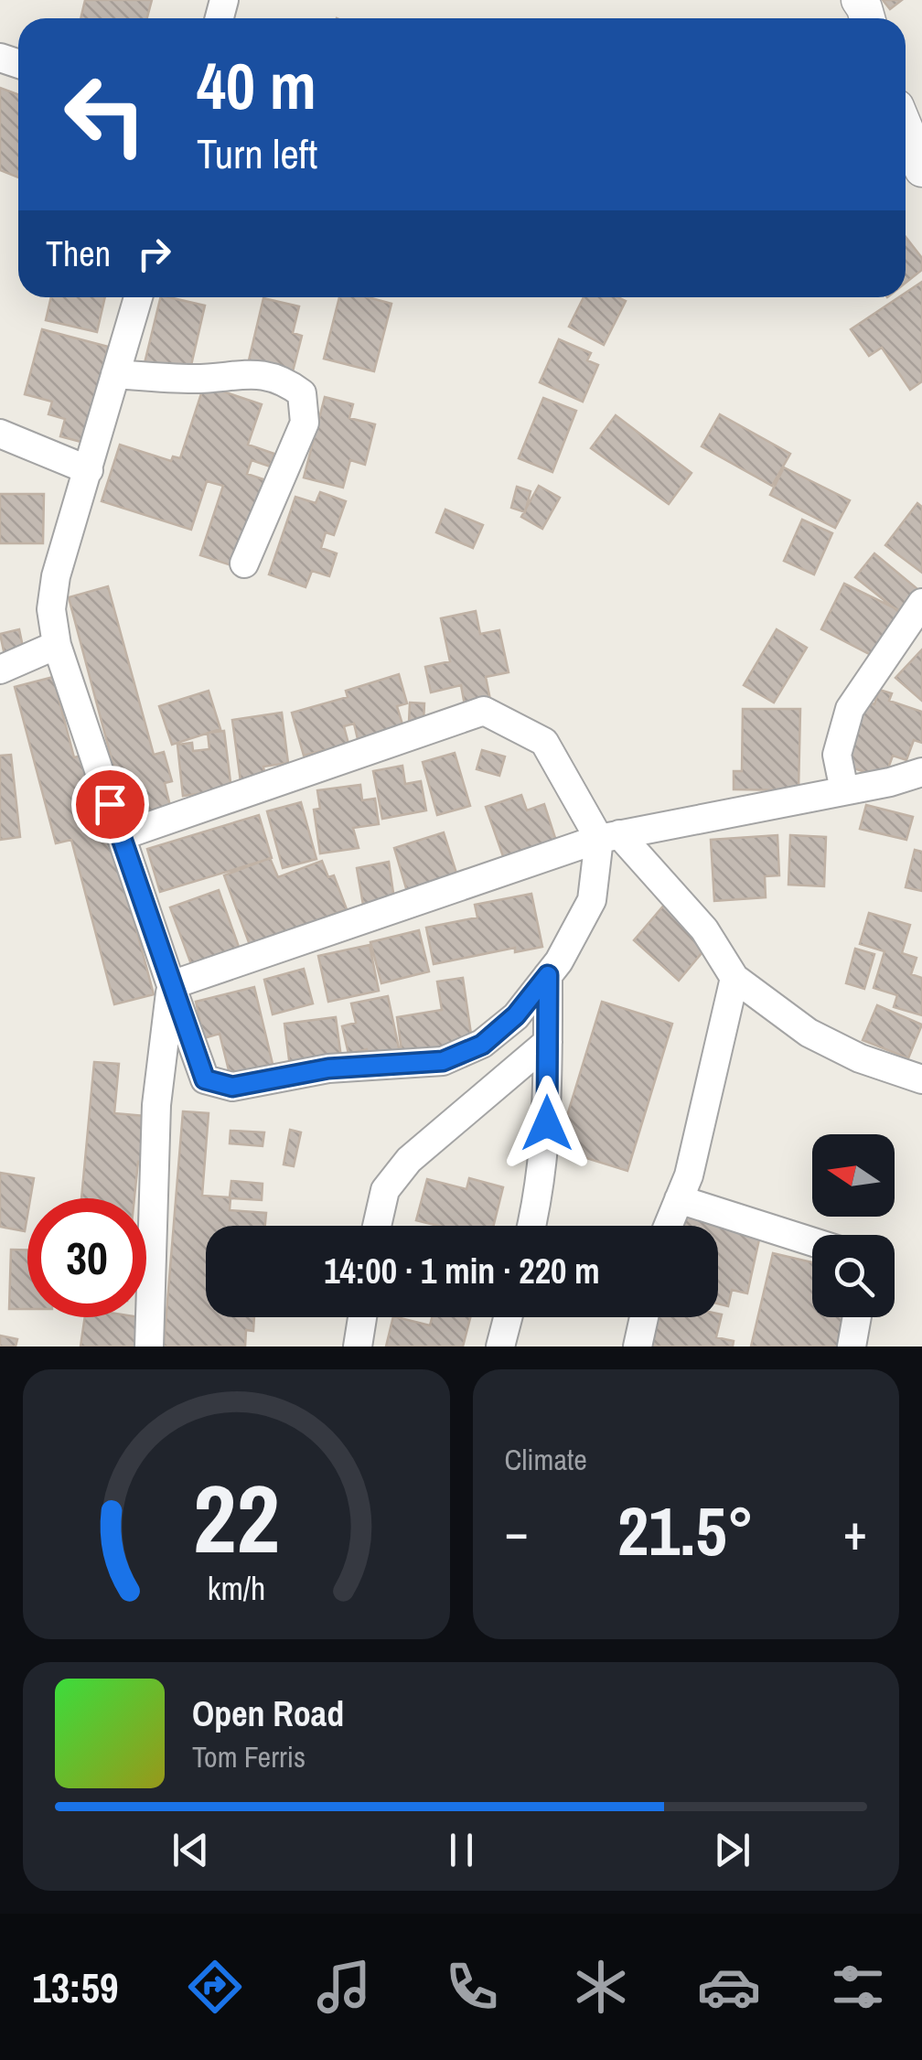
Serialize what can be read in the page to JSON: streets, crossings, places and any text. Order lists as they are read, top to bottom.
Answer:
{
  "north": "left",
  "page": {
    "turn": ["40 m", "Turn left"],
    "then": "Then",
    "limit": "30",
    "trip": "14:00 · 1 min · 220 m",
    "tile": "Climate",
    "heat": ["−", "21.5°", "+"],
    "song": ["Open Road", "Tom Ferris"],
    "tabs": "13:59",
    "gauge": ["22", "km/h"]
  }
}
